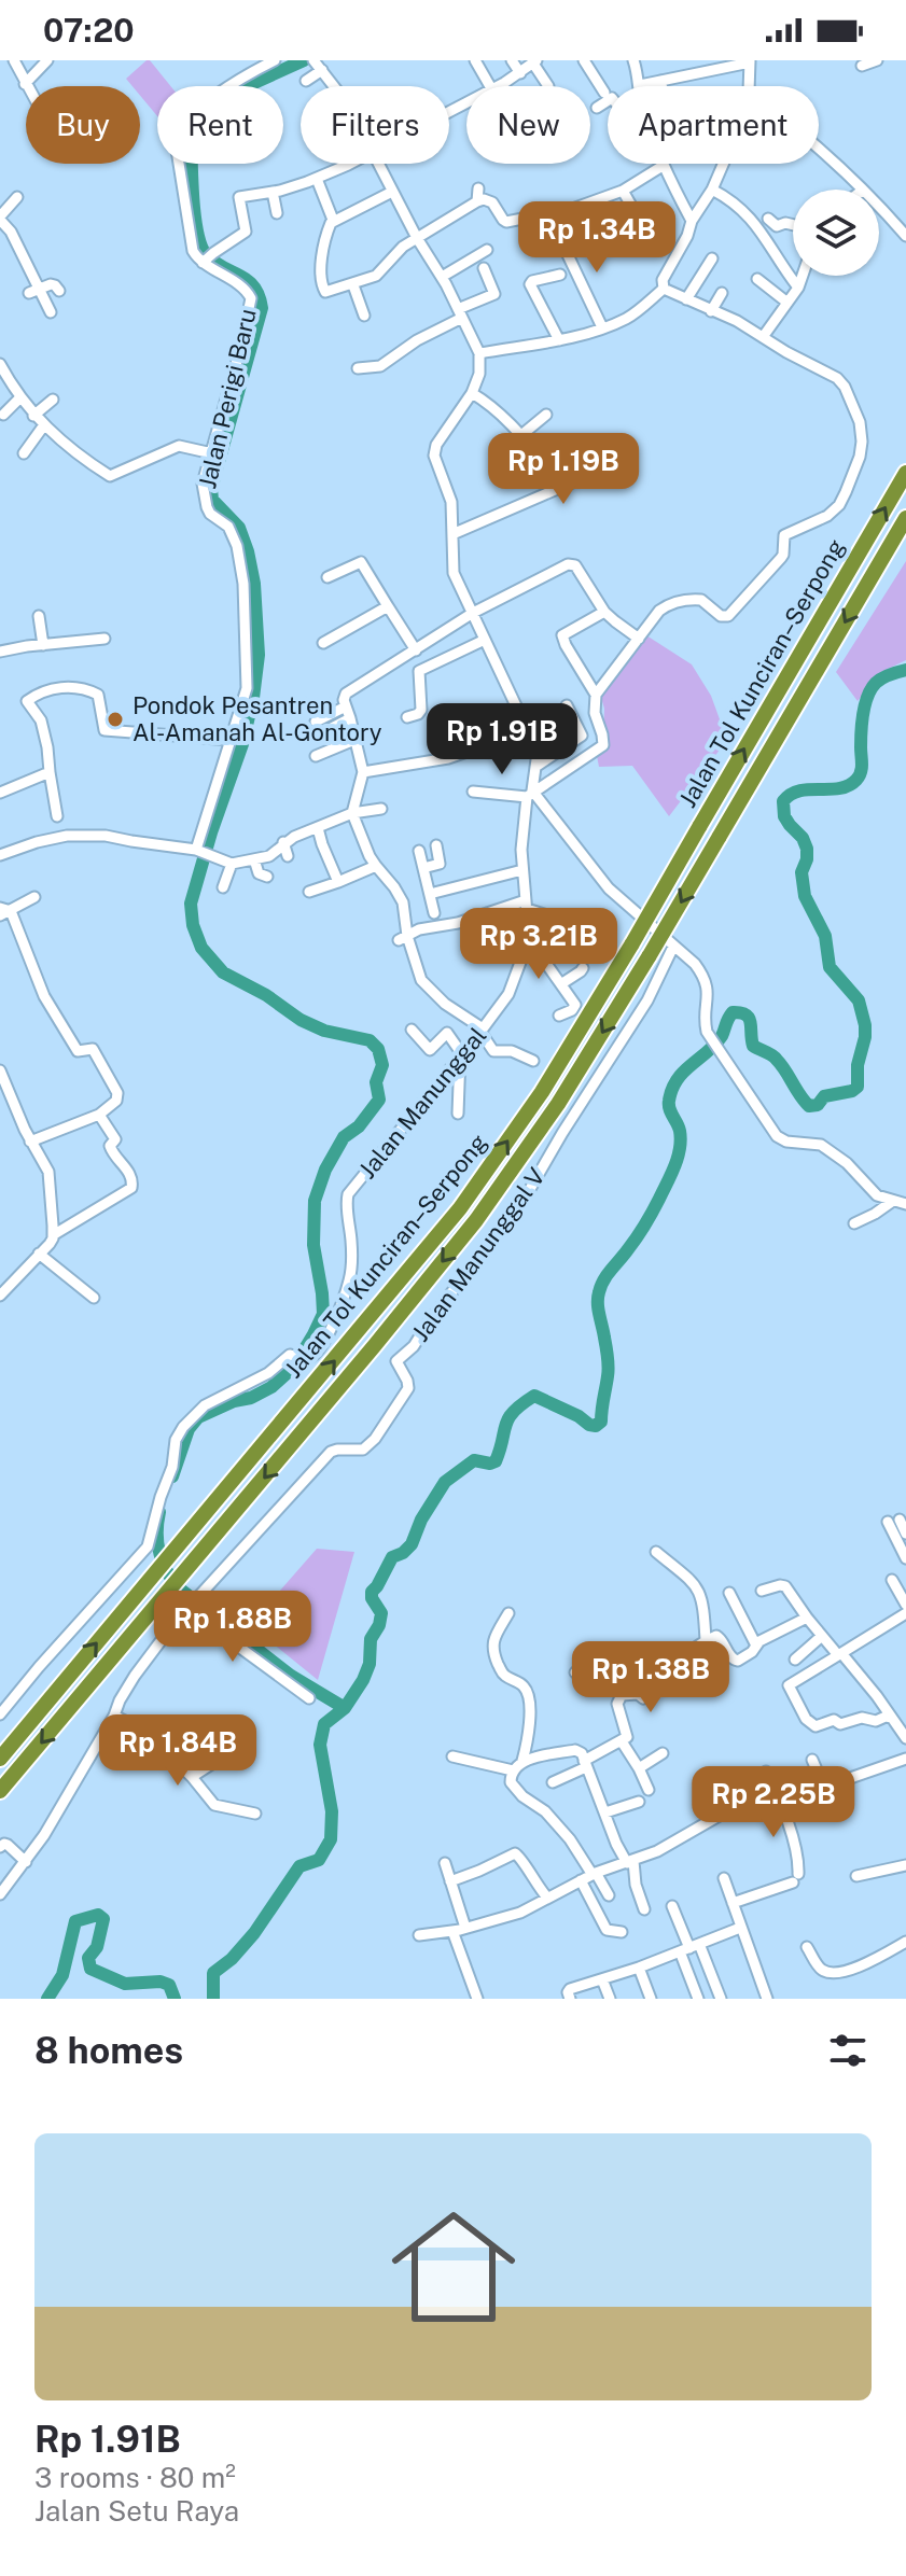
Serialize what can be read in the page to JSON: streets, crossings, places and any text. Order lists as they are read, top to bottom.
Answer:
{
  "streets": {
    "highway": ["Jalan Tol Kunciran–Serpong"],
    "street": ["Jalan Perigi Baru", "Jalan Manunggal", "Jalan Manunggal V"]
  },
  "places": ["Pondok Pesantren Al-Amanah Al-Gontory"],
  "page": {
    "status": "07:20",
    "chip": [
      "Buy",
      "Rent",
      "Filters",
      "New",
      "Apartment"
    ],
    "price": [
      "Rp 1.34B",
      "Rp 1.19B",
      "Rp 1.91B",
      "Rp 3.21B",
      "Rp 1.88B",
      "Rp 1.38B",
      "Rp 1.84B",
      "Rp 2.25B"
    ],
    "heading": "8 homes",
    "list": [
      {
        "name": "Rp 1.91B",
        "note": "3 rooms · 80 m² · Jalan Setu Raya"
      }
    ]
  }
}
